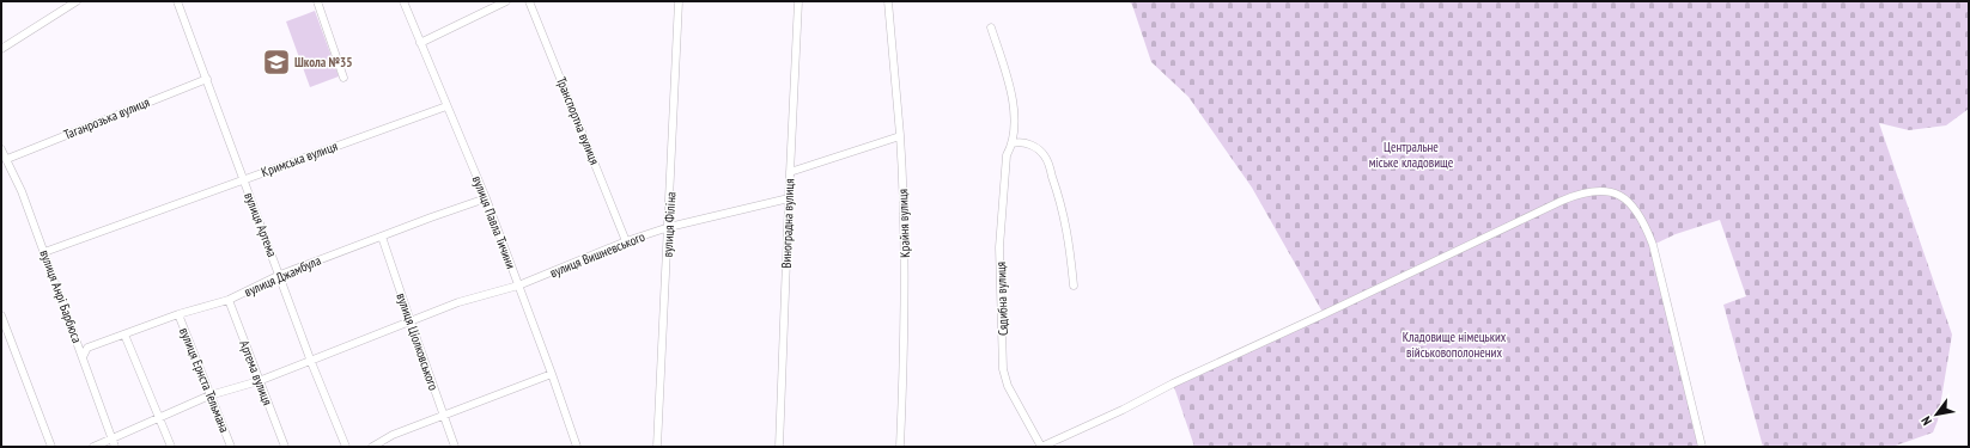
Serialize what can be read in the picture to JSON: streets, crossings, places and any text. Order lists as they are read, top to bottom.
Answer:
{
  "streets": {
    "street": [
      "Таганрозька вулиця",
      "Транспортна вулиця",
      "Кримська вулиця",
      "вулиця Павла Тичини",
      "Виноградна вулиця",
      "Крайня вулиця",
      "вулиця Артема",
      "вулиця Філіна",
      "вулиця Вишневського",
      "вулиця Джамбула",
      "вулиця Анрі Барбюса",
      "Сядибна вулиця",
      "вулиця Ціолковського",
      "Артема вулиця",
      "вулиця Ернста Тельмана"
    ]
  },
  "crossings": [
    ["Таганрозька вулиця", "вулиця Артема"],
    ["Таганрозька вулиця", "вулиця Анрі Барбюса"],
    ["Транспортна вулиця", "вулиця Вишневського"],
    ["Кримська вулиця", "вулиця Павла Тичини"],
    ["Кримська вулиця", "вулиця Артема"],
    ["Кримська вулиця", "вулиця Анрі Барбюса"],
    ["вулиця Павла Тичини", "вулиця Вишневського"],
    ["вулиця Павла Тичини", "вулиця Джамбула"],
    ["Виноградна вулиця", "вулиця Вишневського"],
    ["вулиця Артема", "вулиця Вишневського"],
    ["вулиця Артема", "вулиця Джамбула"],
    ["вулиця Філіна", "вулиця Вишневського"],
    ["вулиця Вишневського", "вулиця Анрі Барбюса"],
    ["вулиця Вишневського", "вулиця Ціолковського"],
    ["вулиця Вишневського", "Артема вулиця"],
    ["вулиця Вишневського", "вулиця Ернста Тельмана"],
    ["вулиця Джамбула", "вулиця Анрі Барбюса"],
    ["вулиця Джамбула", "вулиця Ціолковського"],
    ["вулиця Джамбула", "Артема вулиця"],
    ["вулиця Джамбула", "вулиця Ернста Тельмана"]
  ],
  "parks": ["Центральне міське кладовище", "Кладовище німецьких військовополонених"],
  "places": {
    "school or university": ["Школа №35"]
  },
  "north": "bottom left"
}
